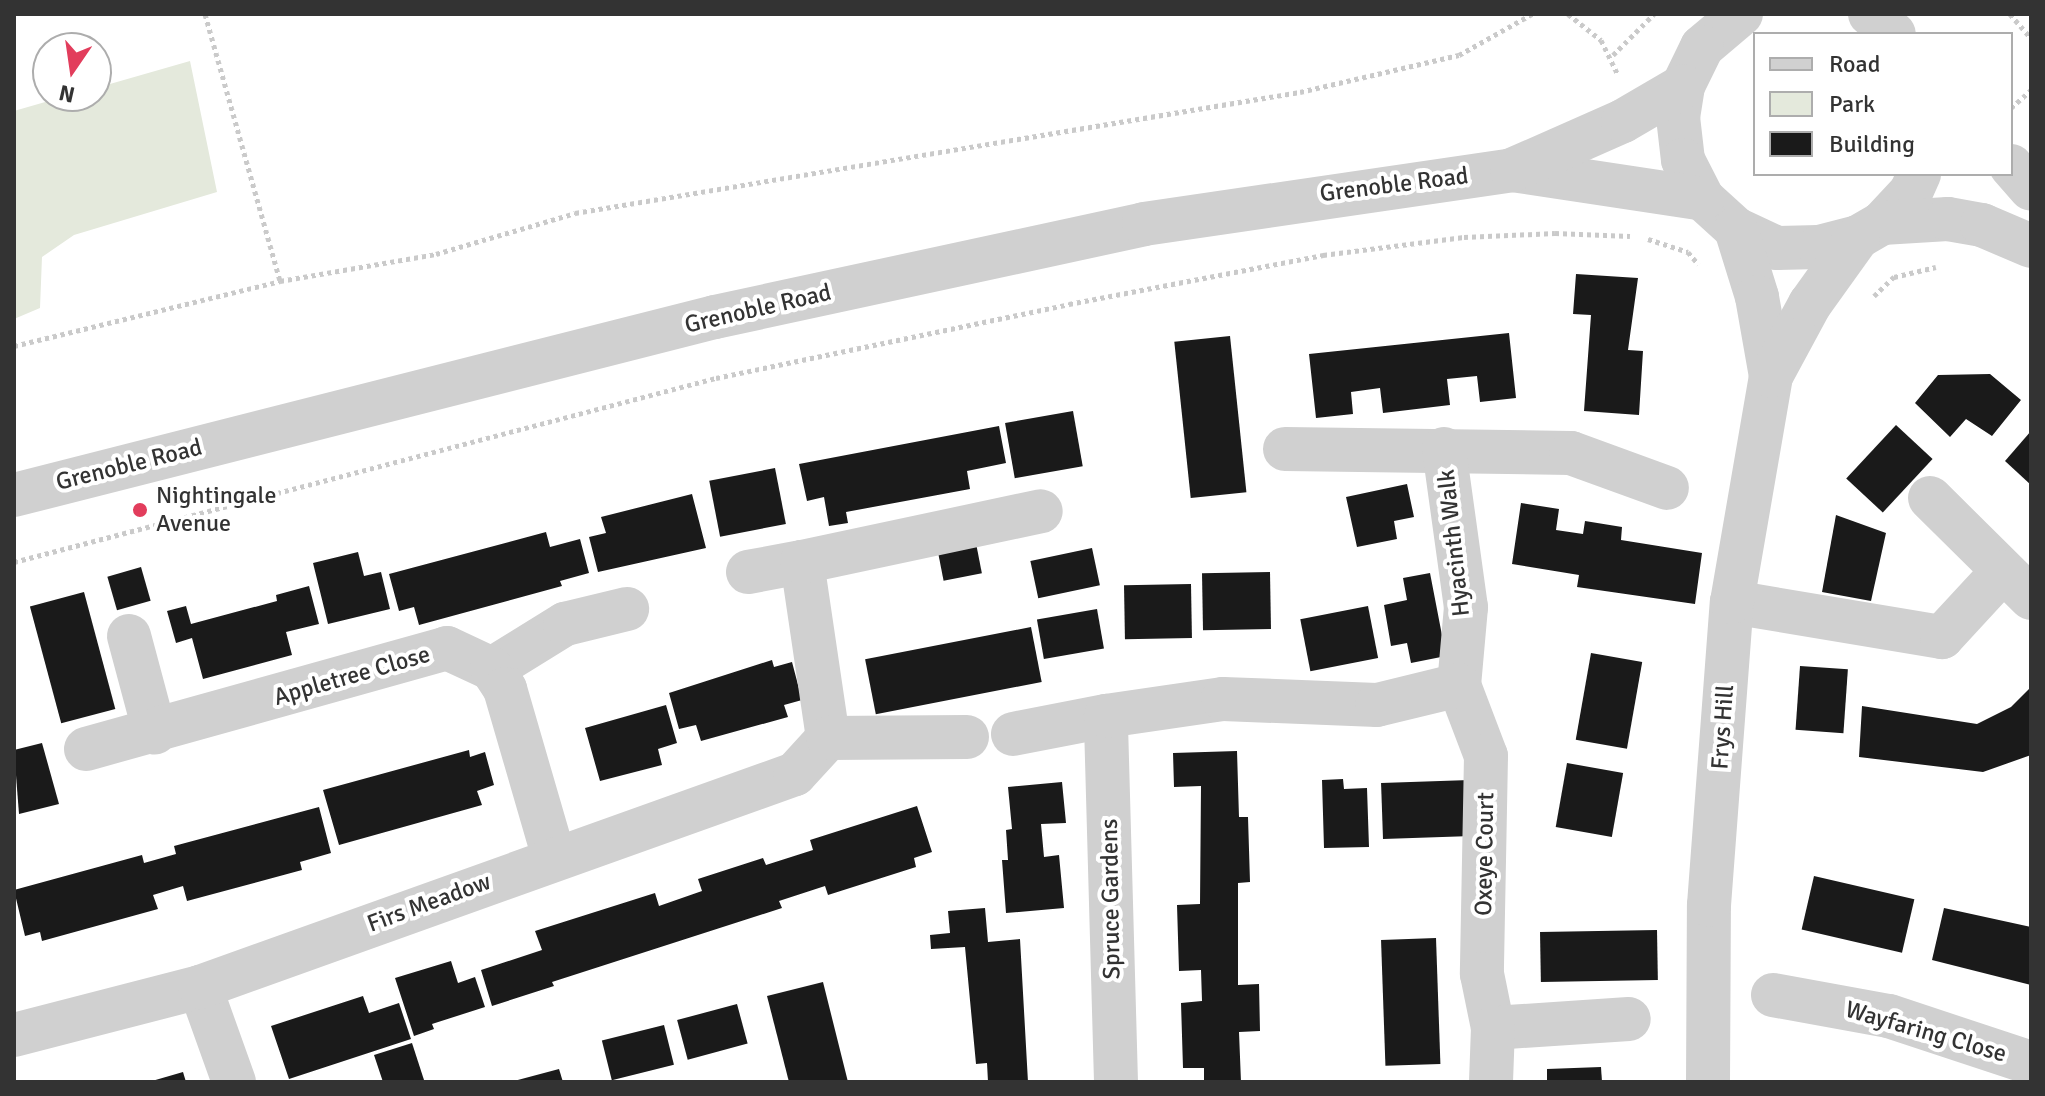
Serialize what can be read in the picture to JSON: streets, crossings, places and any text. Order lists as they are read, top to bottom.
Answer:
{
  "streets": {
    "street": [
      "Grenoble Road",
      "Hyacinth Walk",
      "Appletree Close",
      "Frys Hill",
      "Oxeye Court",
      "Spruce Gardens",
      "Firs Meadow",
      "Wayfaring Close"
    ]
  },
  "crossings": [
    ["Hyacinth Walk", "Oxeye Court"]
  ],
  "places": ["Nightingale Avenue"],
  "legend": ["Road", "Park", "Building"],
  "north": "bottom"
}
